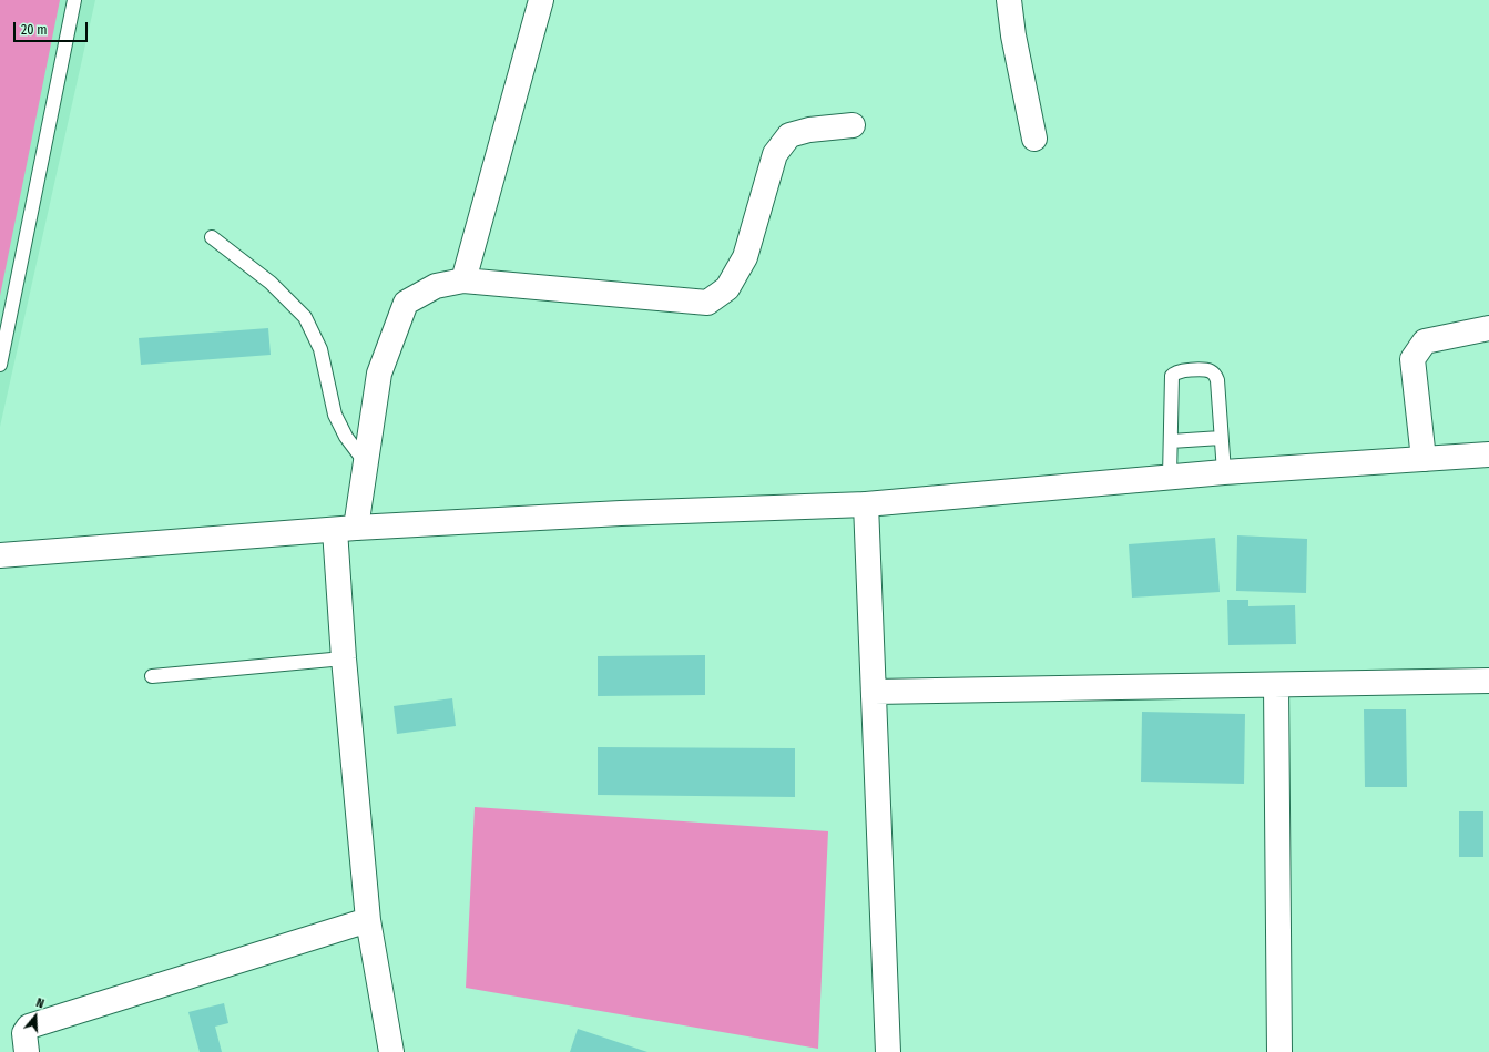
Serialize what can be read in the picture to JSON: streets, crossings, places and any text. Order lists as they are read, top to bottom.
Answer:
{
  "scale_bar": "20 m",
  "north": "top"
}
